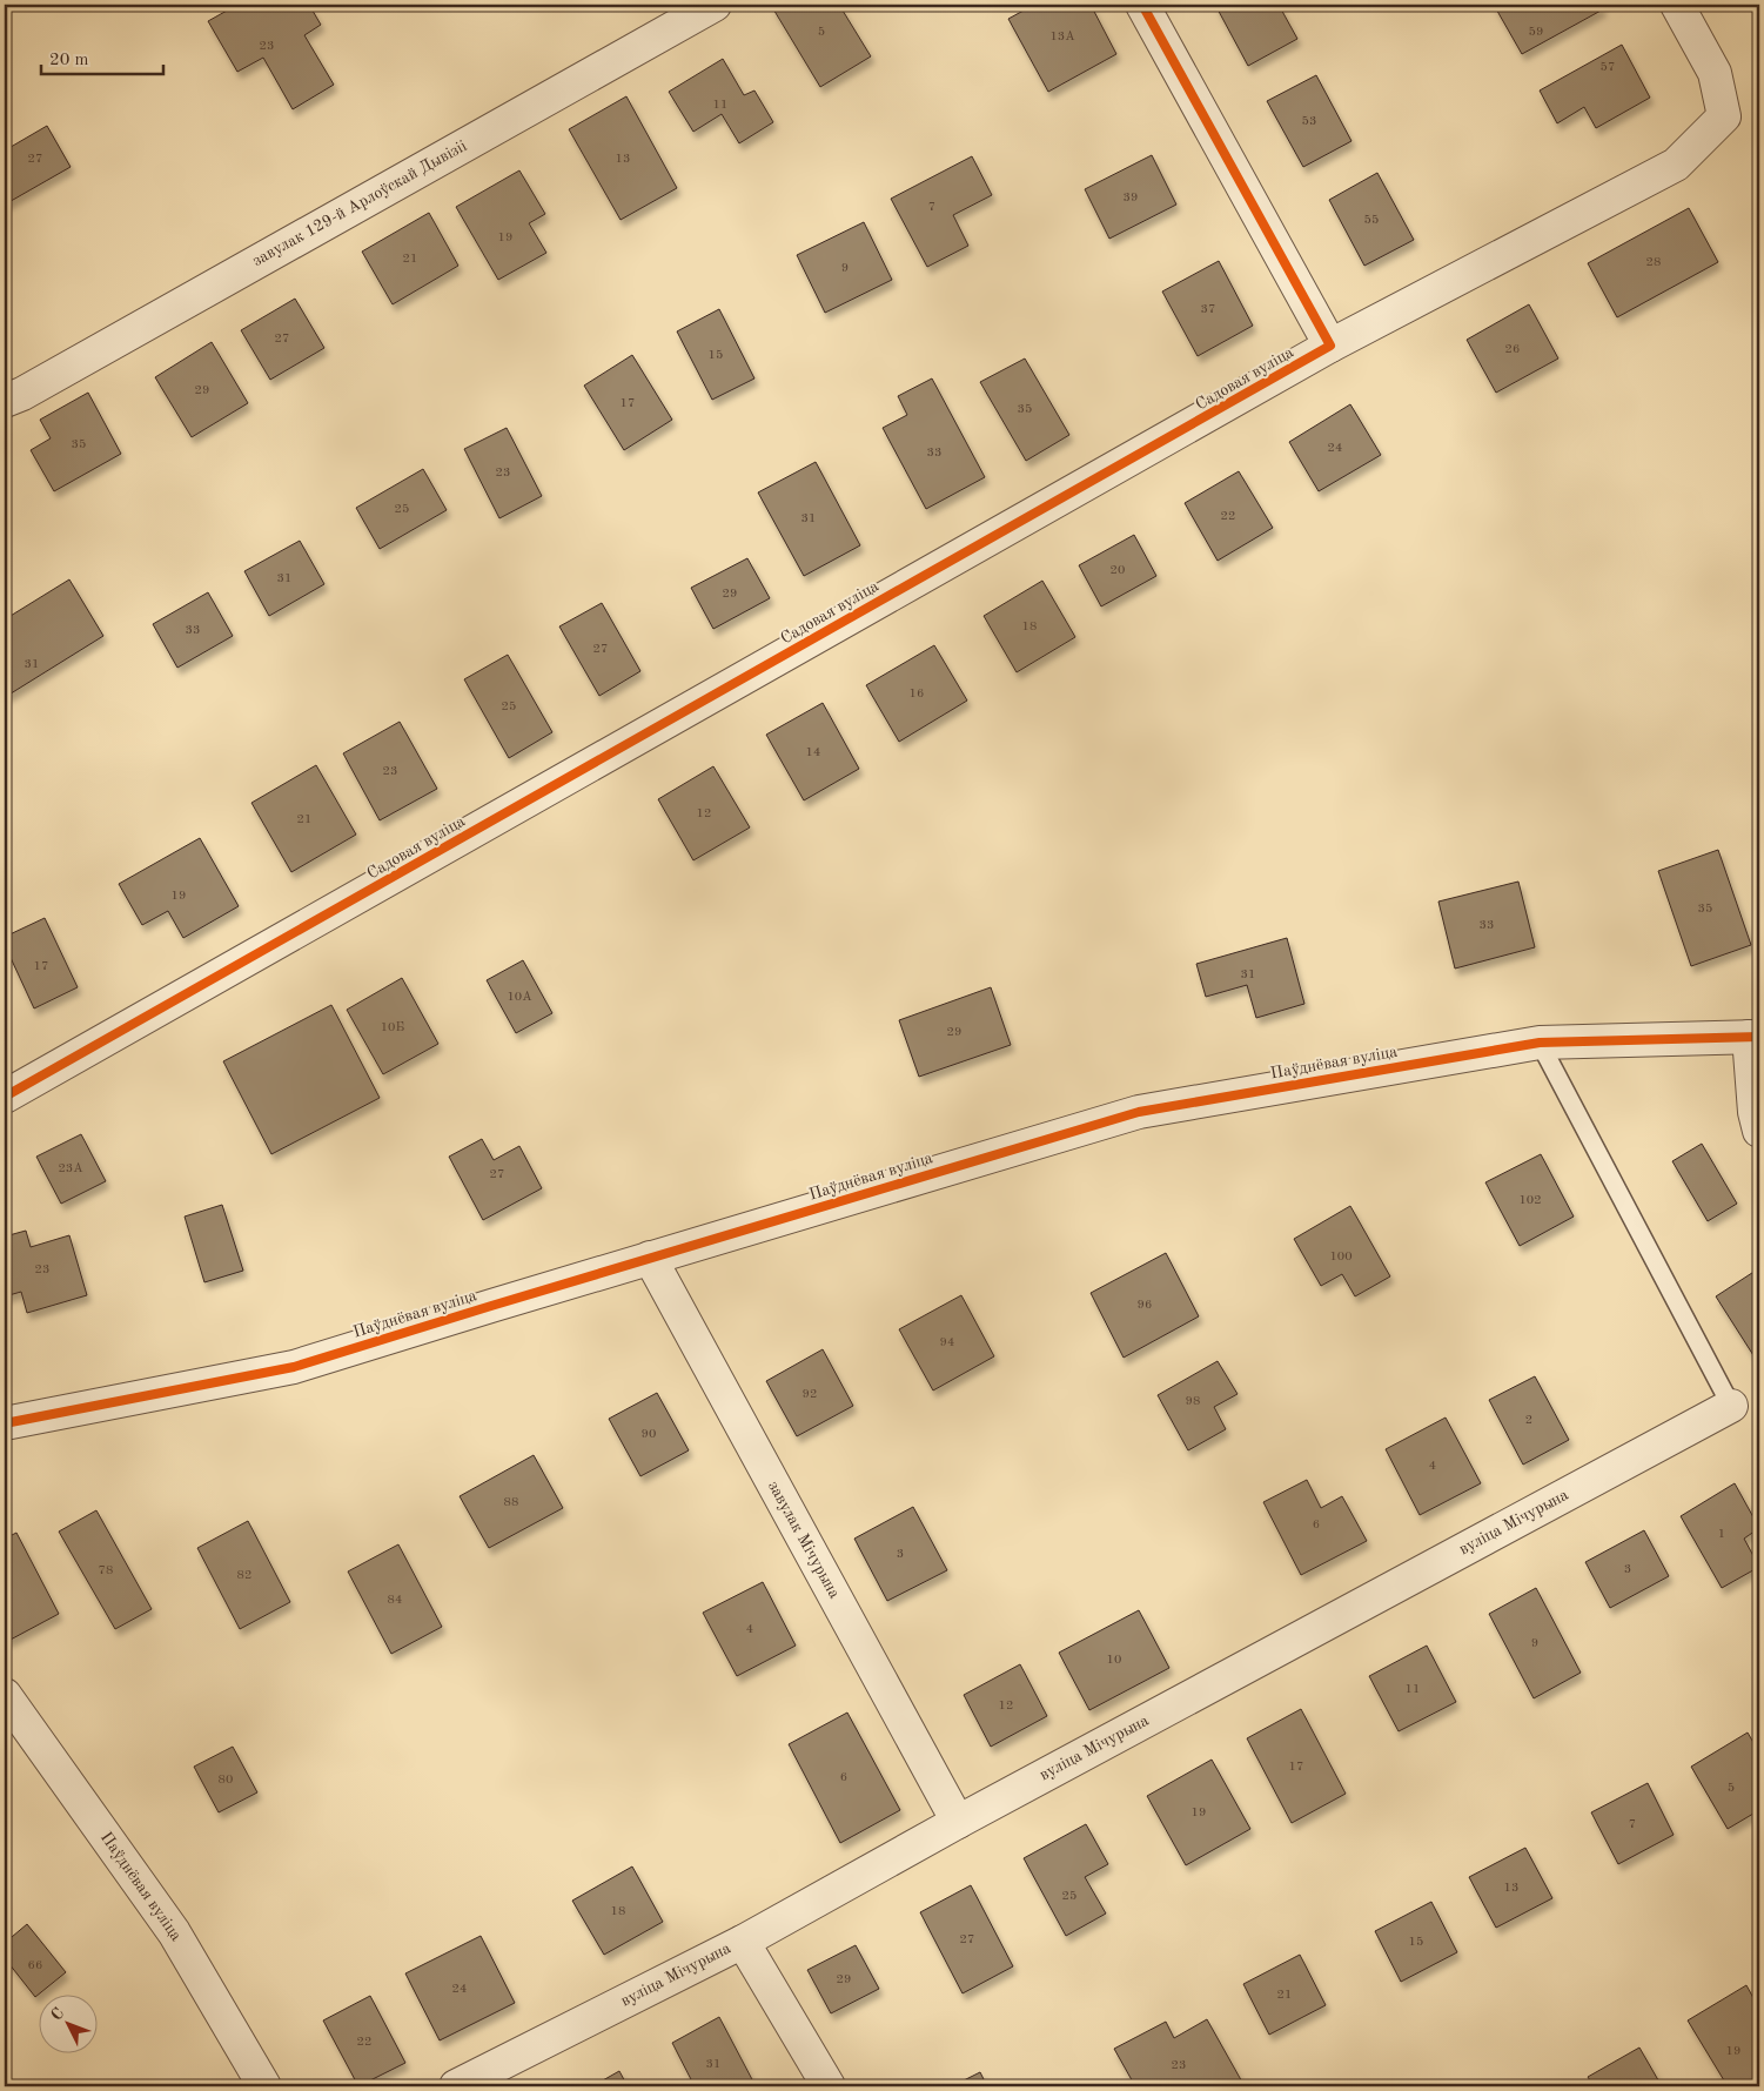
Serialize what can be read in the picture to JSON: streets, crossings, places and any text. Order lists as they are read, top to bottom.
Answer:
{
  "streets": {
    "street": [
      "завулак 129-й Арлоўскай Дывізіі",
      "Садовая вуліца",
      "Паўднёвая вуліца",
      "вуліца Мічурына",
      "завулак Мічурына"
    ]
  },
  "crossings": [
    ["Паўднёвая вуліца", "завулак Мічурына"],
    ["вуліца Мічурына", "завулак Мічурына"]
  ],
  "house_numbers": [
    "5",
    "59",
    "13А",
    "23",
    "57",
    "11",
    "53",
    "27",
    "13",
    "39",
    "7",
    "55",
    "19",
    "21",
    "28",
    "9",
    "37",
    "27",
    "26",
    "15",
    "29",
    "17",
    "35",
    "35",
    "24",
    "33",
    "23",
    "25",
    "22",
    "31",
    "20",
    "31",
    "29",
    "18",
    "33",
    "27",
    "31",
    "16",
    "25",
    "14",
    "23",
    "12",
    "21",
    "19",
    "35",
    "33",
    "17",
    "31",
    "10А",
    "10Б",
    "29",
    "23А",
    "27",
    "102",
    "100",
    "23",
    "96",
    "94",
    "92",
    "98",
    "2",
    "90",
    "4",
    "88",
    "6",
    "1",
    "3",
    "3",
    "78",
    "82",
    "84",
    "4",
    "9",
    "10",
    "11",
    "12",
    "17",
    "6",
    "80",
    "5",
    "19",
    "7",
    "13",
    "25",
    "18",
    "27",
    "15",
    "66",
    "29",
    "24",
    "21",
    "22",
    "19",
    "31",
    "23"
  ],
  "scale_bar": "20 m",
  "north": "top left"
}
